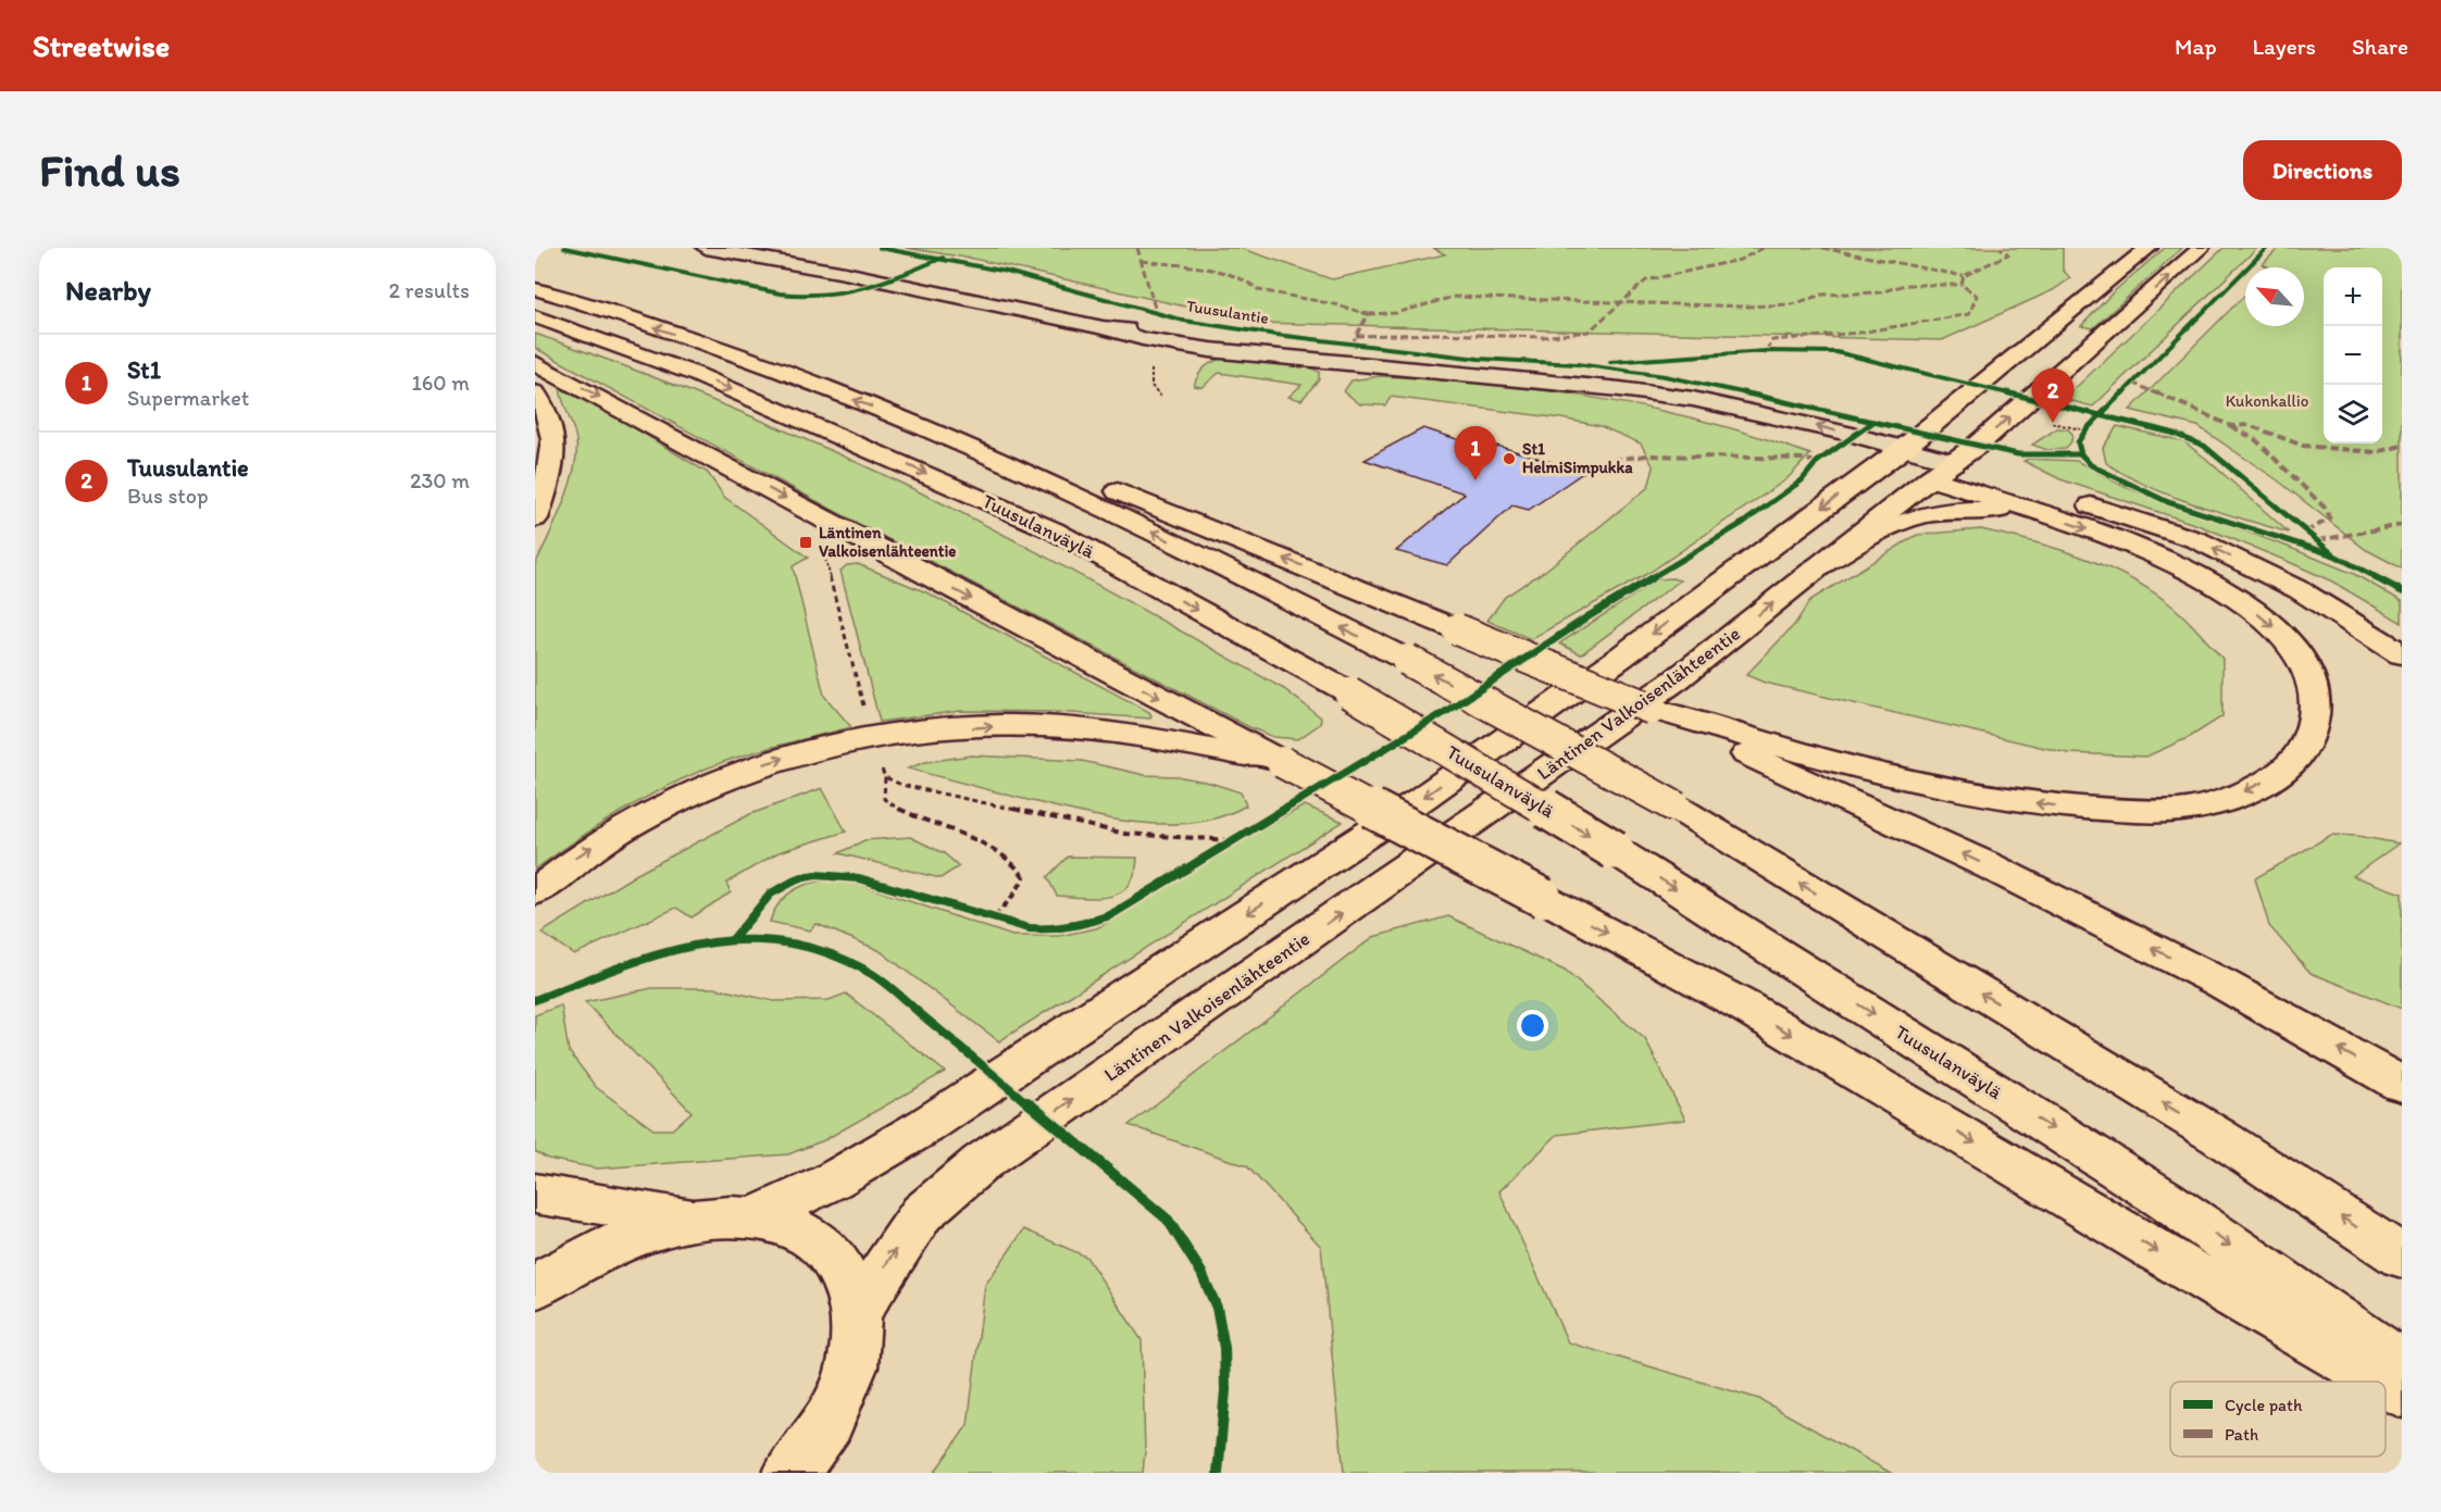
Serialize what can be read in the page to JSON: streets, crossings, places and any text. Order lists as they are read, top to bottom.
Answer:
{
  "streets": {
    "main road": ["Tuusulantie", "Tuusulanväylä", "Läntinen Valkoisenlähteentie"]
  },
  "crossings": [
    ["Tuusulantie", "Läntinen Valkoisenlähteentie"]
  ],
  "parks": ["Kukonkallio"],
  "places": {
    "other": ["St1 HelmiSimpukka"],
    "transit": ["Läntinen Valkoisenlähteentie"]
  },
  "legend": ["Cycle path", "Path"],
  "north": "top left",
  "page": {
    "header": "Streetwise",
    "nav": ["Map", "Layers", "Share"],
    "buttons": "Directions",
    "title": "Find us",
    "heading": ["Nearby", "2 results"],
    "map_buttons": ["+", "−"],
    "list": [
      {
        "mark": "1",
        "name": "St1",
        "note": "Supermarket",
        "value": "160 m"
      },
      {
        "mark": "2",
        "name": "Tuusulantie",
        "note": "Bus stop",
        "value": "230 m"
      }
    ],
    "pins": ["2", "1"]
  }
}
